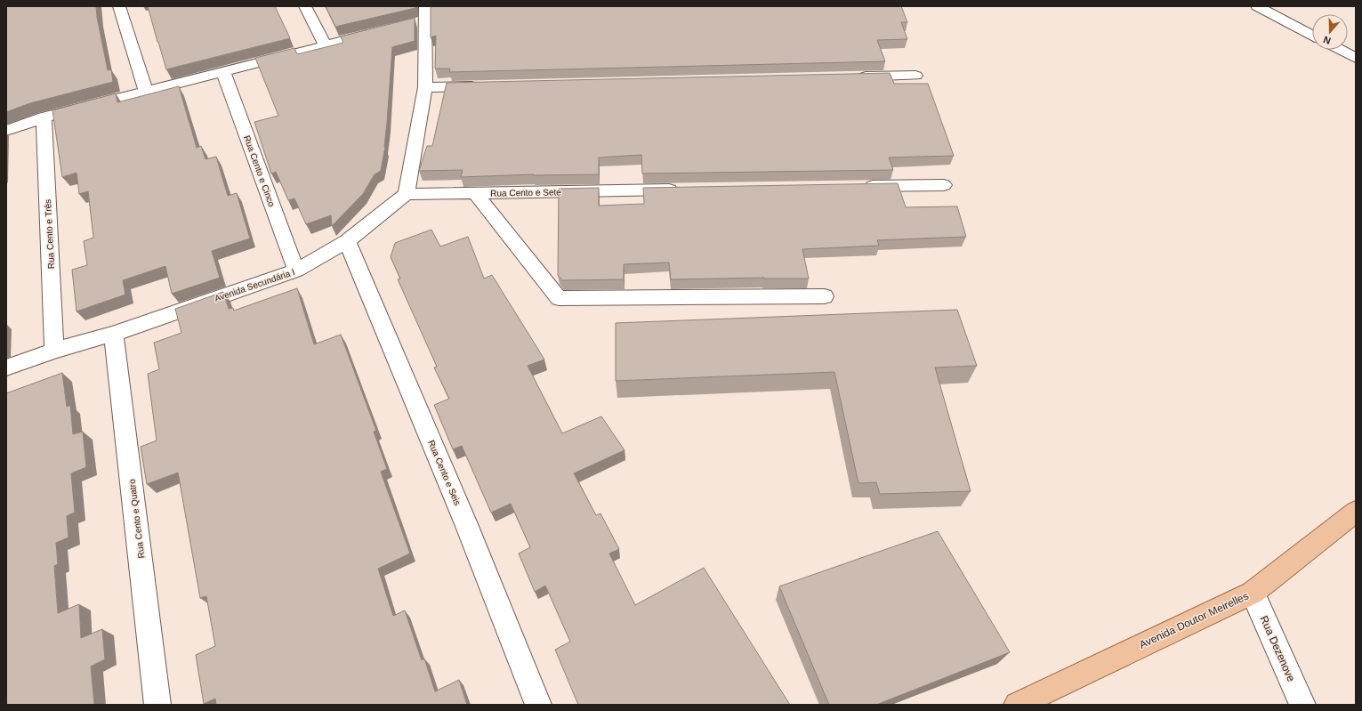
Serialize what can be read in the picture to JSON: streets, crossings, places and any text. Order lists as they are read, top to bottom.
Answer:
{
  "streets": {
    "main road": ["Avenida Doutor Meirelles"],
    "street": [
      "Rua Cento e Cinco",
      "Rua Cento e Sete",
      "Rua Cento e Três",
      "Avenida Secundária I",
      "Rua Cento e Seis",
      "Rua Cento e Quatro",
      "Rua Dezenove"
    ]
  },
  "crossings": [
    ["Rua Cento e Cinco", "Avenida Secundária I"],
    ["Rua Cento e Sete", "Avenida Secundária I"],
    ["Rua Cento e Três", "Avenida Secundária I"],
    ["Avenida Secundária I", "Rua Cento e Seis"],
    ["Avenida Secundária I", "Rua Cento e Quatro"],
    ["Avenida Doutor Meirelles", "Rua Dezenove"]
  ],
  "north": "bottom"
}
